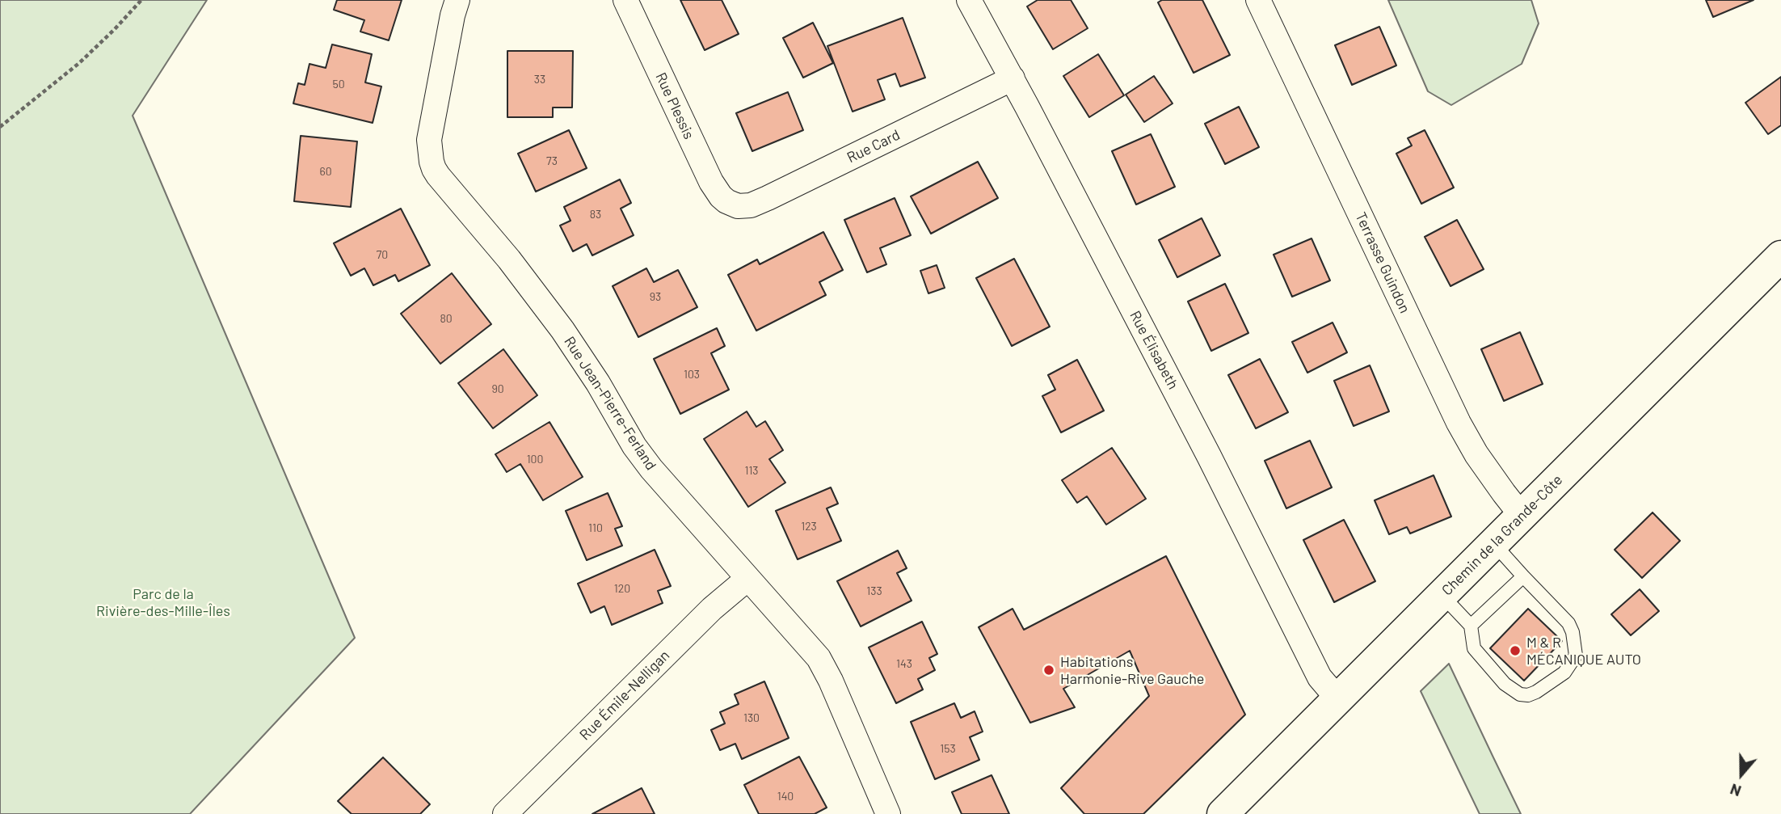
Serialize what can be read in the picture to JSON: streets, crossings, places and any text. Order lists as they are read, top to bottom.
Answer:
{
  "streets": {
    "main road": ["Chemin de la Grande-Côte"],
    "street": [
      "Rue Plessis",
      "Rue Card",
      "Terrasse Guindon",
      "Rue Élisabeth",
      "Rue Jean-Pierre-Ferland",
      "Rue Émile-Nelligan"
    ]
  },
  "crossings": [
    ["Rue Plessis", "Rue Card"],
    ["Rue Card", "Rue Élisabeth"],
    ["Terrasse Guindon", "Chemin de la Grande-Côte"],
    ["Rue Élisabeth", "Chemin de la Grande-Côte"],
    ["Rue Jean-Pierre-Ferland", "Rue Émile-Nelligan"]
  ],
  "parks": ["Parc de la Rivière-des-Mille-Îles"],
  "places": ["M & R MÉCANIQUE AUTO", "Habitations Harmonie-Rive Gauche"],
  "house_numbers": [
    "33",
    "50",
    "73",
    "60",
    "83",
    "70",
    "93",
    "80",
    "103",
    "90",
    "100",
    "113",
    "123",
    "110",
    "120",
    "133",
    "143",
    "130",
    "153",
    "140"
  ],
  "north": "bottom"
}
